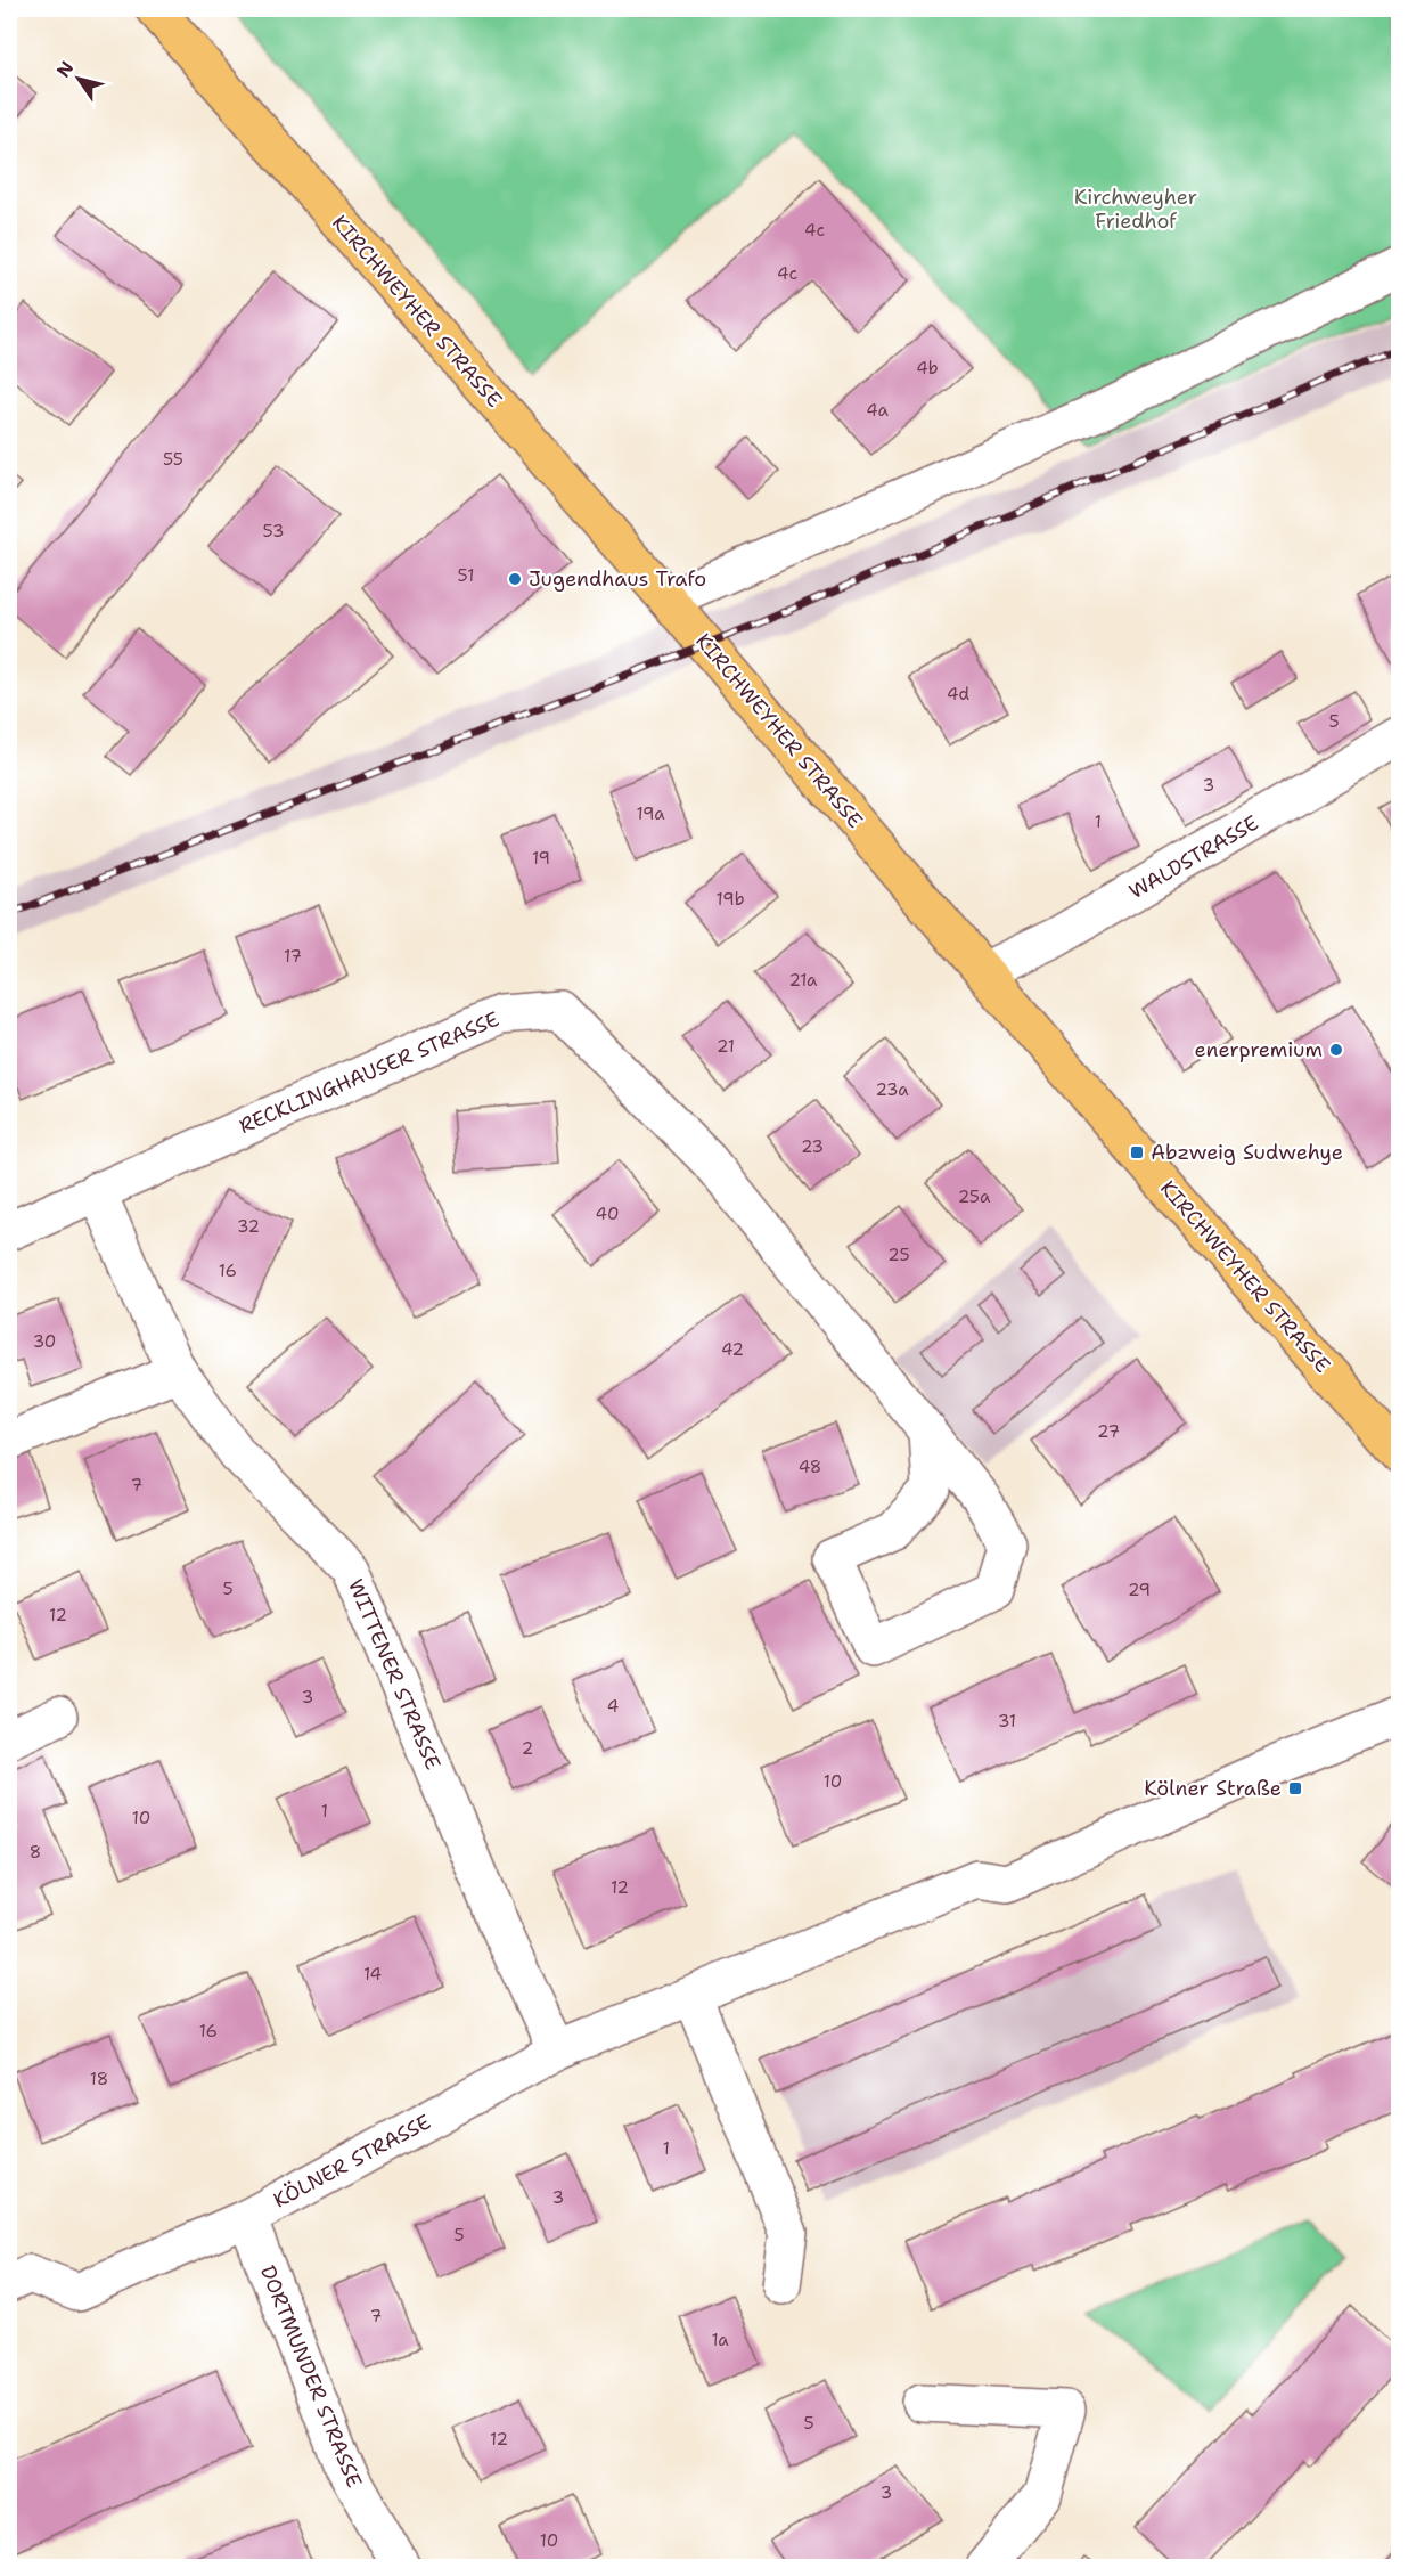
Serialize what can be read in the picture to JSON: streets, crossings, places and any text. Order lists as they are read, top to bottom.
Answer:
{
  "streets": {
    "main road": ["KIRCHWEYHER STRASSE"],
    "street": [
      "WALDSTRASSE",
      "RECKLINGHAUSER STRASSE",
      "WITTENER STRASSE",
      "KÖLNER STRASSE",
      "DORTMUNDER STRASSE"
    ]
  },
  "crossings": [
    ["KIRCHWEYHER STRASSE", "WALDSTRASSE"],
    ["RECKLINGHAUSER STRASSE", "WITTENER STRASSE"],
    ["WITTENER STRASSE", "KÖLNER STRASSE"],
    ["KÖLNER STRASSE", "DORTMUNDER STRASSE"]
  ],
  "parks": ["Kirchweyher Friedhof"],
  "places": {
    "other": ["Jugendhaus Trafo", "enerpremium"],
    "transit": ["Abzweig Sudwehye", "Kölner Straße"]
  },
  "house_numbers": [
    "4c",
    "4c",
    "4b",
    "4a",
    "55",
    "53",
    "51",
    "4d",
    "5",
    "3",
    "19a",
    "1",
    "19",
    "19b",
    "17",
    "21a",
    "21",
    "23a",
    "23",
    "25a",
    "40",
    "32",
    "25",
    "16",
    "30",
    "42",
    "27",
    "48",
    "7",
    "5",
    "29",
    "12",
    "3",
    "4",
    "31",
    "2",
    "10",
    "1",
    "10",
    "8",
    "12",
    "14",
    "16",
    "18",
    "1",
    "3",
    "5",
    "7",
    "1a",
    "5",
    "12",
    "3",
    "10"
  ],
  "north": "top left"
}
